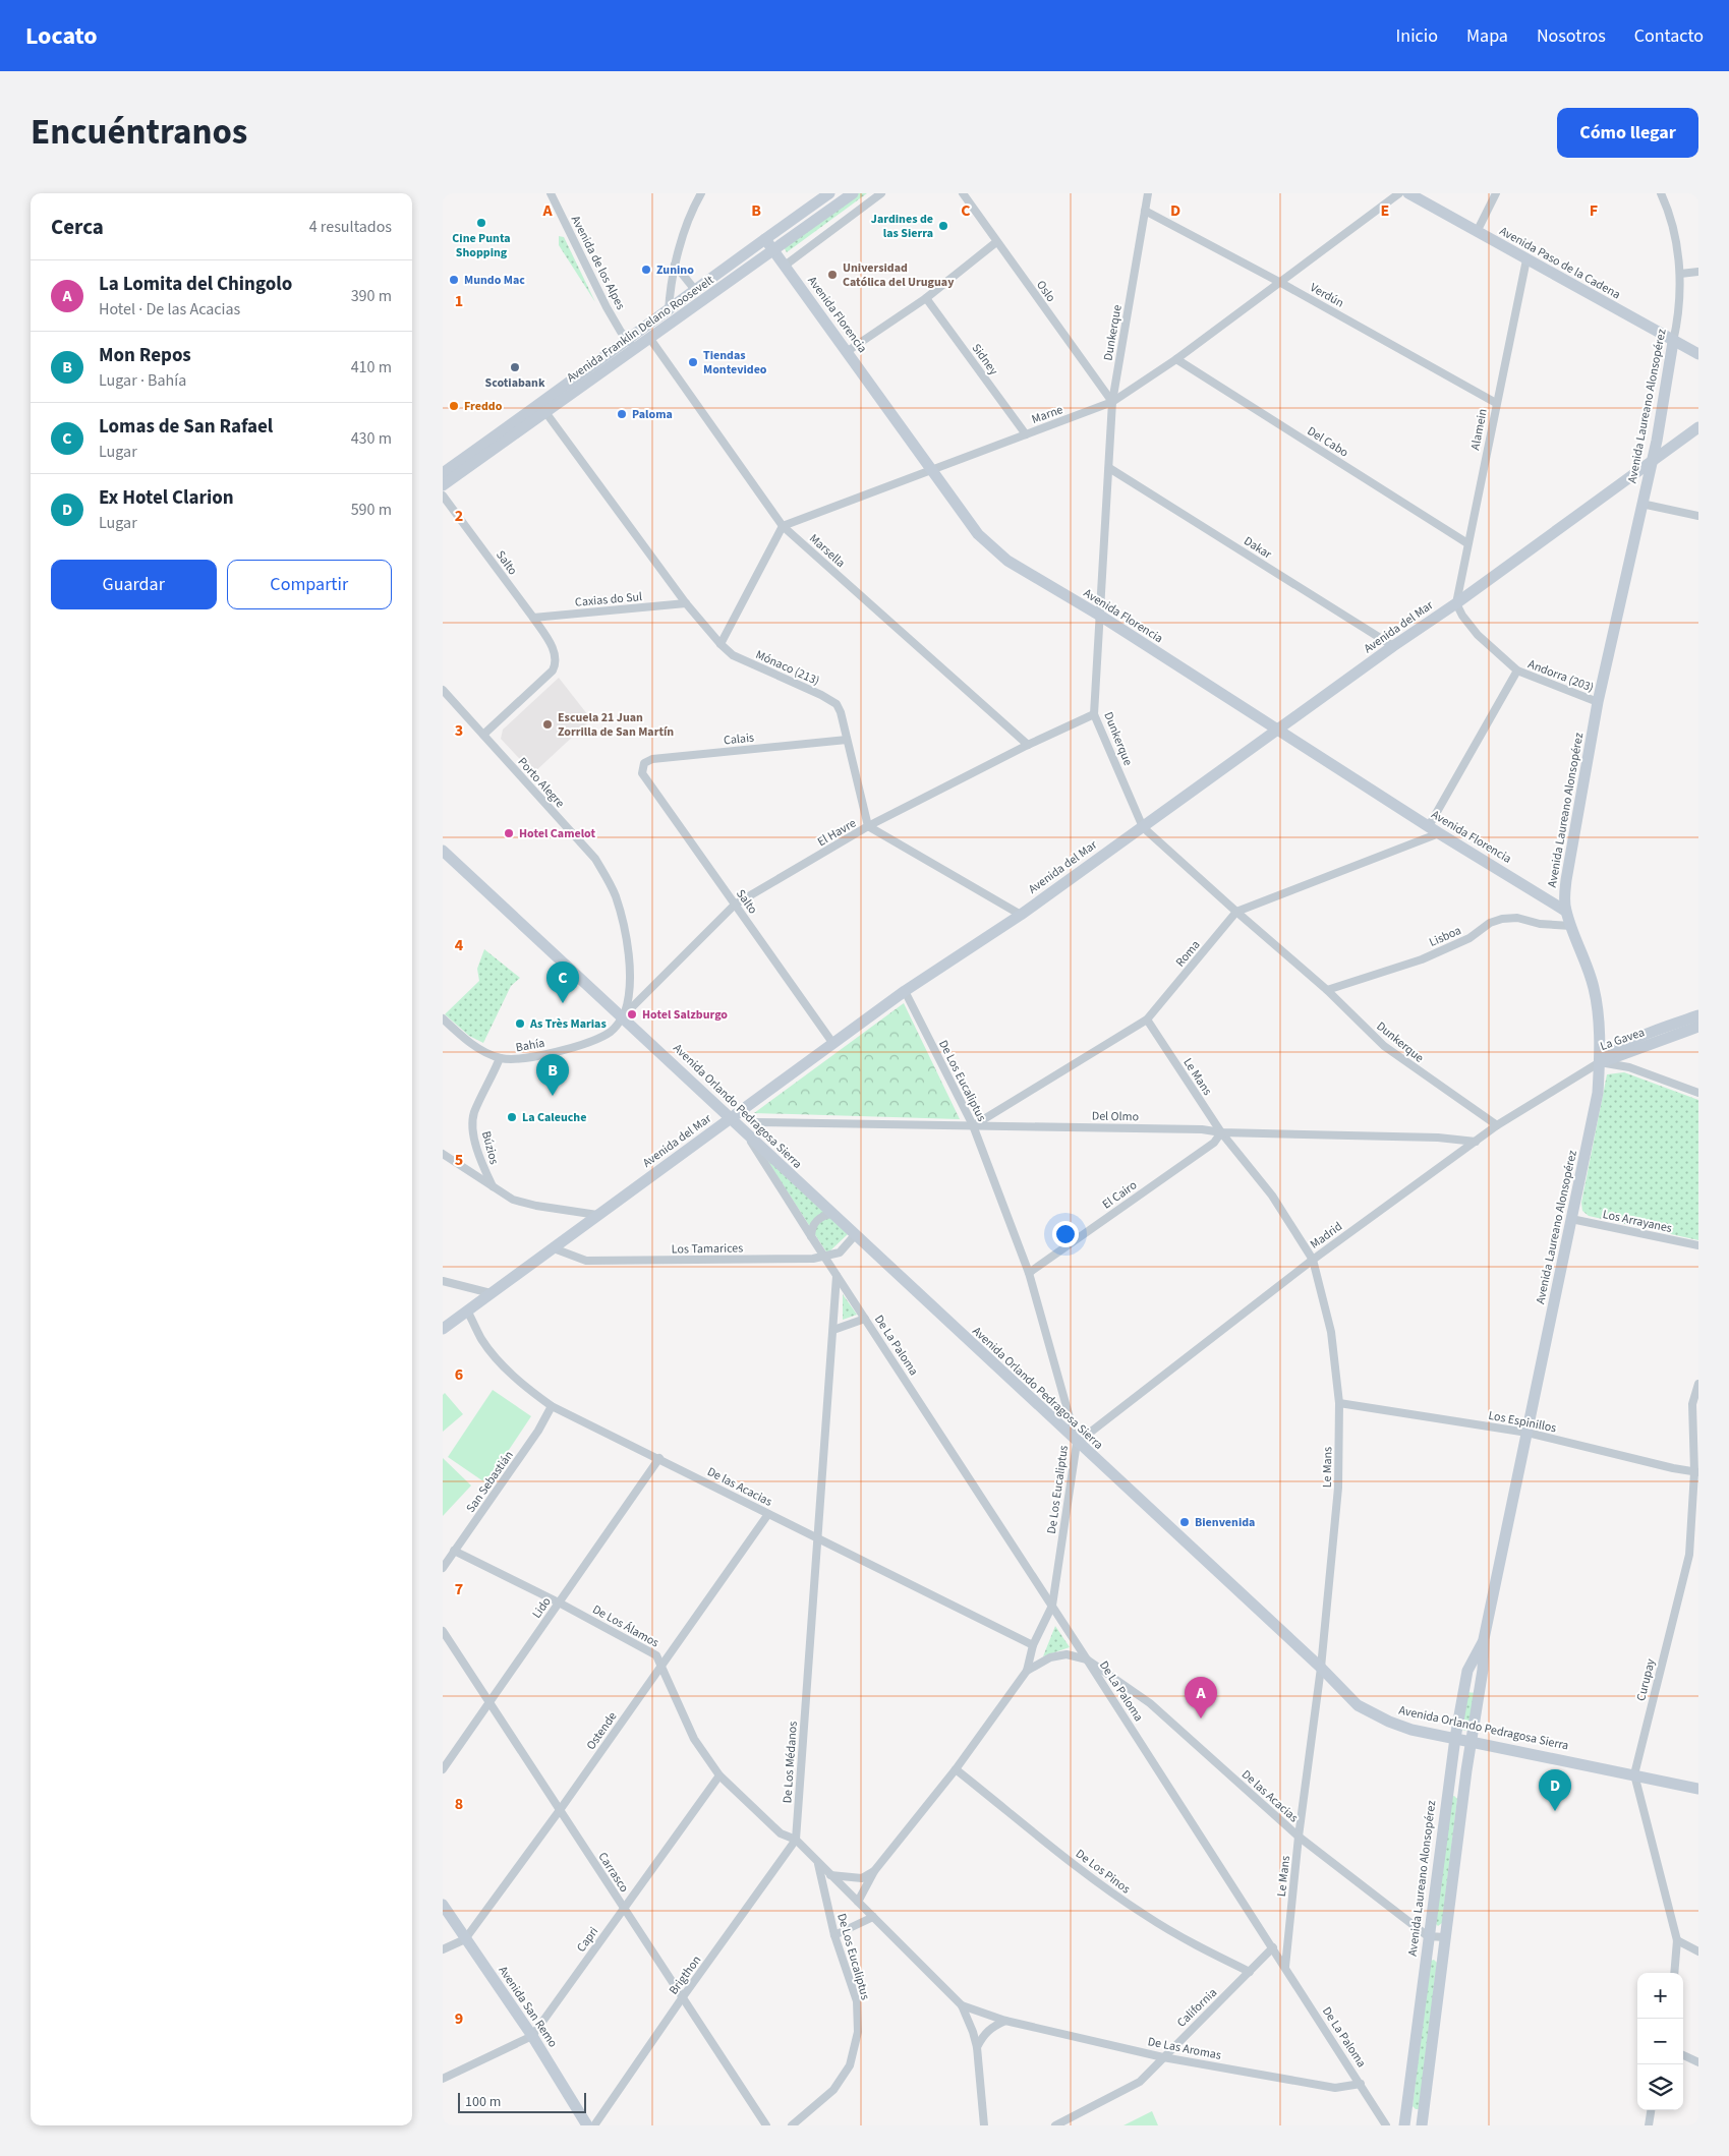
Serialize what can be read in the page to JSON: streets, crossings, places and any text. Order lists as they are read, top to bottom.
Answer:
{
  "streets": {
    "street": [
      "Avenida de los Alpes",
      "Avenida Paso de la Cadena",
      "Oslo",
      "Verdún",
      "Avenida Florencia",
      "Avenida Franklin Delano Roosevelt",
      "Dunkerque",
      "Sidney",
      "Avenida Laureano Alonsopérez",
      "Marne",
      "Alamein",
      "Del Cabo",
      "Dakar",
      "Marsella",
      "Salto",
      "Caxias do Sul",
      "Avenida del Mar",
      "Mónaco (213)",
      "Andorra (203)",
      "Calais",
      "Porto Alegre",
      "El Havre",
      "Lisboa",
      "Roma",
      "La Gavea",
      "Bahía",
      "Le Mans",
      "De Los Eucaliptus",
      "Avenida Orlando Pedragosa Sierra",
      "Del Olmo",
      "Búzios",
      "El Cairo",
      "Los Arrayanes",
      "Madrid",
      "Los Tamarices",
      "De La Paloma",
      "Los Espinillos",
      "San Sebastián",
      "De las Acacias",
      "Lido",
      "De Los Álamos",
      "Curupay",
      "Ostende",
      "De Los Médanos",
      "De Los Pinos",
      "Carrasco",
      "Capri",
      "Brigthon",
      "Avenida San Remo",
      "California",
      "De Las Aromas"
    ]
  },
  "crossings": [
    ["Avenida de los Alpes", "Avenida Franklin Delano Roosevelt"],
    ["Avenida Paso de la Cadena", "Avenida Laureano Alonsopérez"],
    ["Avenida Paso de la Cadena", "Alamein"],
    ["Oslo", "Dunkerque"],
    ["Oslo", "Marne"],
    ["Verdún", "Dunkerque"],
    ["Verdún", "Marne"],
    ["Verdún", "Alamein"],
    ["Avenida Florencia", "Avenida Franklin Delano Roosevelt"],
    ["Avenida Florencia", "Dunkerque"],
    ["Avenida Florencia", "Avenida Laureano Alonsopérez"],
    ["Avenida Florencia", "Marne"],
    ["Avenida Florencia", "Avenida del Mar"],
    ["Avenida Florencia", "Roma"],
    ["Avenida Franklin Delano Roosevelt", "Marsella"],
    ["Avenida Franklin Delano Roosevelt", "Mónaco (213)"],
    ["Dunkerque", "Marne"],
    ["Dunkerque", "Dakar"],
    ["Dunkerque", "Avenida del Mar"],
    ["Dunkerque", "El Havre"],
    ["Dunkerque", "Lisboa"],
    ["Dunkerque", "Roma"],
    ["Dunkerque", "Madrid"],
    ["Sidney", "Marne"],
    ["Avenida Laureano Alonsopérez", "Avenida del Mar"],
    ["Avenida Laureano Alonsopérez", "Andorra (203)"],
    ["Avenida Laureano Alonsopérez", "Lisboa"],
    ["Avenida Laureano Alonsopérez", "La Gavea"],
    ["Avenida Laureano Alonsopérez", "Avenida Orlando Pedragosa Sierra"],
    ["Avenida Laureano Alonsopérez", "Los Arrayanes"],
    ["Avenida Laureano Alonsopérez", "Madrid"],
    ["Avenida Laureano Alonsopérez", "Los Espinillos"],
    ["Avenida Laureano Alonsopérez", "De las Acacias"],
    ["Marne", "Del Cabo"],
    ["Marne", "Marsella"],
    ["Alamein", "Del Cabo"],
    ["Alamein", "Avenida del Mar"],
    ["Alamein", "Andorra (203)"],
    ["Dakar", "Avenida del Mar"],
    ["Marsella", "El Havre"],
    ["Salto", "Caxias do Sul"],
    ["Salto", "Avenida del Mar"],
    ["Salto", "Calais"],
    ["Salto", "Porto Alegre"],
    ["Salto", "El Havre"],
    ["Caxias do Sul", "Mónaco (213)"],
    ["Avenida del Mar", "Andorra (203)"],
    ["Avenida del Mar", "De Los Eucaliptus"],
    ["Avenida del Mar", "Avenida Orlando Pedragosa Sierra"],
    ["Avenida del Mar", "Los Tamarices"],
    ["Avenida del Mar", "De las Acacias"],
    ["Mónaco (213)", "Calais"],
    ["Mónaco (213)", "El Havre"],
    ["Porto Alegre", "El Havre"],
    ["Porto Alegre", "Bahía"],
    ["Porto Alegre", "Avenida Orlando Pedragosa Sierra"],
    ["El Havre", "Bahía"],
    ["El Havre", "Avenida Orlando Pedragosa Sierra"],
    ["Roma", "Le Mans"],
    ["Roma", "De Los Eucaliptus"],
    ["Roma", "Del Olmo"],
    ["La Gavea", "Madrid"],
    ["Bahía", "Avenida Orlando Pedragosa Sierra"],
    ["Bahía", "Búzios"],
    ["Le Mans", "Avenida Orlando Pedragosa Sierra"],
    ["Le Mans", "Del Olmo"],
    ["Le Mans", "El Cairo"],
    ["Le Mans", "Madrid"],
    ["Le Mans", "De La Paloma"],
    ["Le Mans", "Los Espinillos"],
    ["Le Mans", "De las Acacias"],
    ["De Los Eucaliptus", "Avenida Orlando Pedragosa Sierra"],
    ["De Los Eucaliptus", "Del Olmo"],
    ["De Los Eucaliptus", "El Cairo"],
    ["De Los Eucaliptus", "Madrid"],
    ["De Los Eucaliptus", "De La Paloma"],
    ["De Los Eucaliptus", "De las Acacias"],
    ["De Los Eucaliptus", "De Los Pinos"],
    ["Avenida Orlando Pedragosa Sierra", "Madrid"],
    ["Avenida Orlando Pedragosa Sierra", "Los Tamarices"],
    ["Avenida Orlando Pedragosa Sierra", "De La Paloma"],
    ["Avenida Orlando Pedragosa Sierra", "Curupay"],
    ["Del Olmo", "El Cairo"],
    ["Del Olmo", "Madrid"],
    ["Los Tamarices", "De La Paloma"],
    ["De La Paloma", "De las Acacias"],
    ["De La Paloma", "De Los Médanos"],
    ["De La Paloma", "California"],
    ["De La Paloma", "De Las Aromas"],
    ["Los Espinillos", "Curupay"],
    ["San Sebastián", "De las Acacias"],
    ["San Sebastián", "De Los Álamos"],
    ["De las Acacias", "Lido"],
    ["De las Acacias", "Ostende"],
    ["De las Acacias", "De Los Médanos"],
    ["Lido", "De Los Álamos"],
    ["Lido", "Carrasco"],
    ["De Los Álamos", "Ostende"],
    ["De Los Álamos", "De Los Médanos"],
    ["De Los Álamos", "Capri"],
    ["De Los Álamos", "Brigthon"],
    ["Ostende", "Carrasco"],
    ["Ostende", "Avenida San Remo"],
    ["De Los Médanos", "Brigthon"],
    ["De Los Pinos", "California"],
    ["Carrasco", "Capri"],
    ["Carrasco", "Brigthon"],
    ["Capri", "Avenida San Remo"],
    ["California", "De Las Aromas"]
  ],
  "places": [
    "Cine Punta Shopping",
    "Jardines de las Sierra",
    "Zunino",
    "Universidad Católica del Uruguay",
    "Mundo Mac",
    "Tiendas Montevideo",
    "Scotiabank",
    "Freddo",
    "Paloma",
    "Escuela 21 Juan Zorrilla de San Martín",
    "Hotel Camelot",
    "Hotel Salzburgo",
    "As Très Marias",
    "La Caleuche",
    "Bienvenida"
  ],
  "scale_bar": "100 m",
  "page": {
    "header": "Locato",
    "nav": [
      "Inicio",
      "Mapa",
      "Nosotros",
      "Contacto"
    ],
    "title": "Encuéntranos",
    "buttons": [
      "Cómo llegar",
      ["Guardar", "Compartir"]
    ],
    "heading": ["Cerca", "4 resultados"],
    "list": [
      {
        "mark": "A",
        "name": "La Lomita del Chingolo",
        "note": "Hotel · De las Acacias",
        "value": "390 m"
      },
      {
        "mark": "B",
        "name": "Mon Repos",
        "note": "Lugar · Bahía",
        "value": "410 m"
      },
      {
        "mark": "C",
        "name": "Lomas de San Rafael",
        "note": "Lugar",
        "value": "430 m"
      },
      {
        "mark": "D",
        "name": "Ex Hotel Clarion",
        "note": "Lugar",
        "value": "590 m"
      }
    ],
    "pins": [
      "C",
      "B",
      "A",
      "D"
    ],
    "map_buttons": ["+", "−"],
    "scale": "100 m"
  },
  "grid": {
    "columns": [
      "A",
      "B",
      "C",
      "D",
      "E",
      "F"
    ],
    "rows": [
      "1",
      "2",
      "3",
      "4",
      "5",
      "6",
      "7",
      "8",
      "9"
    ]
  }
}
